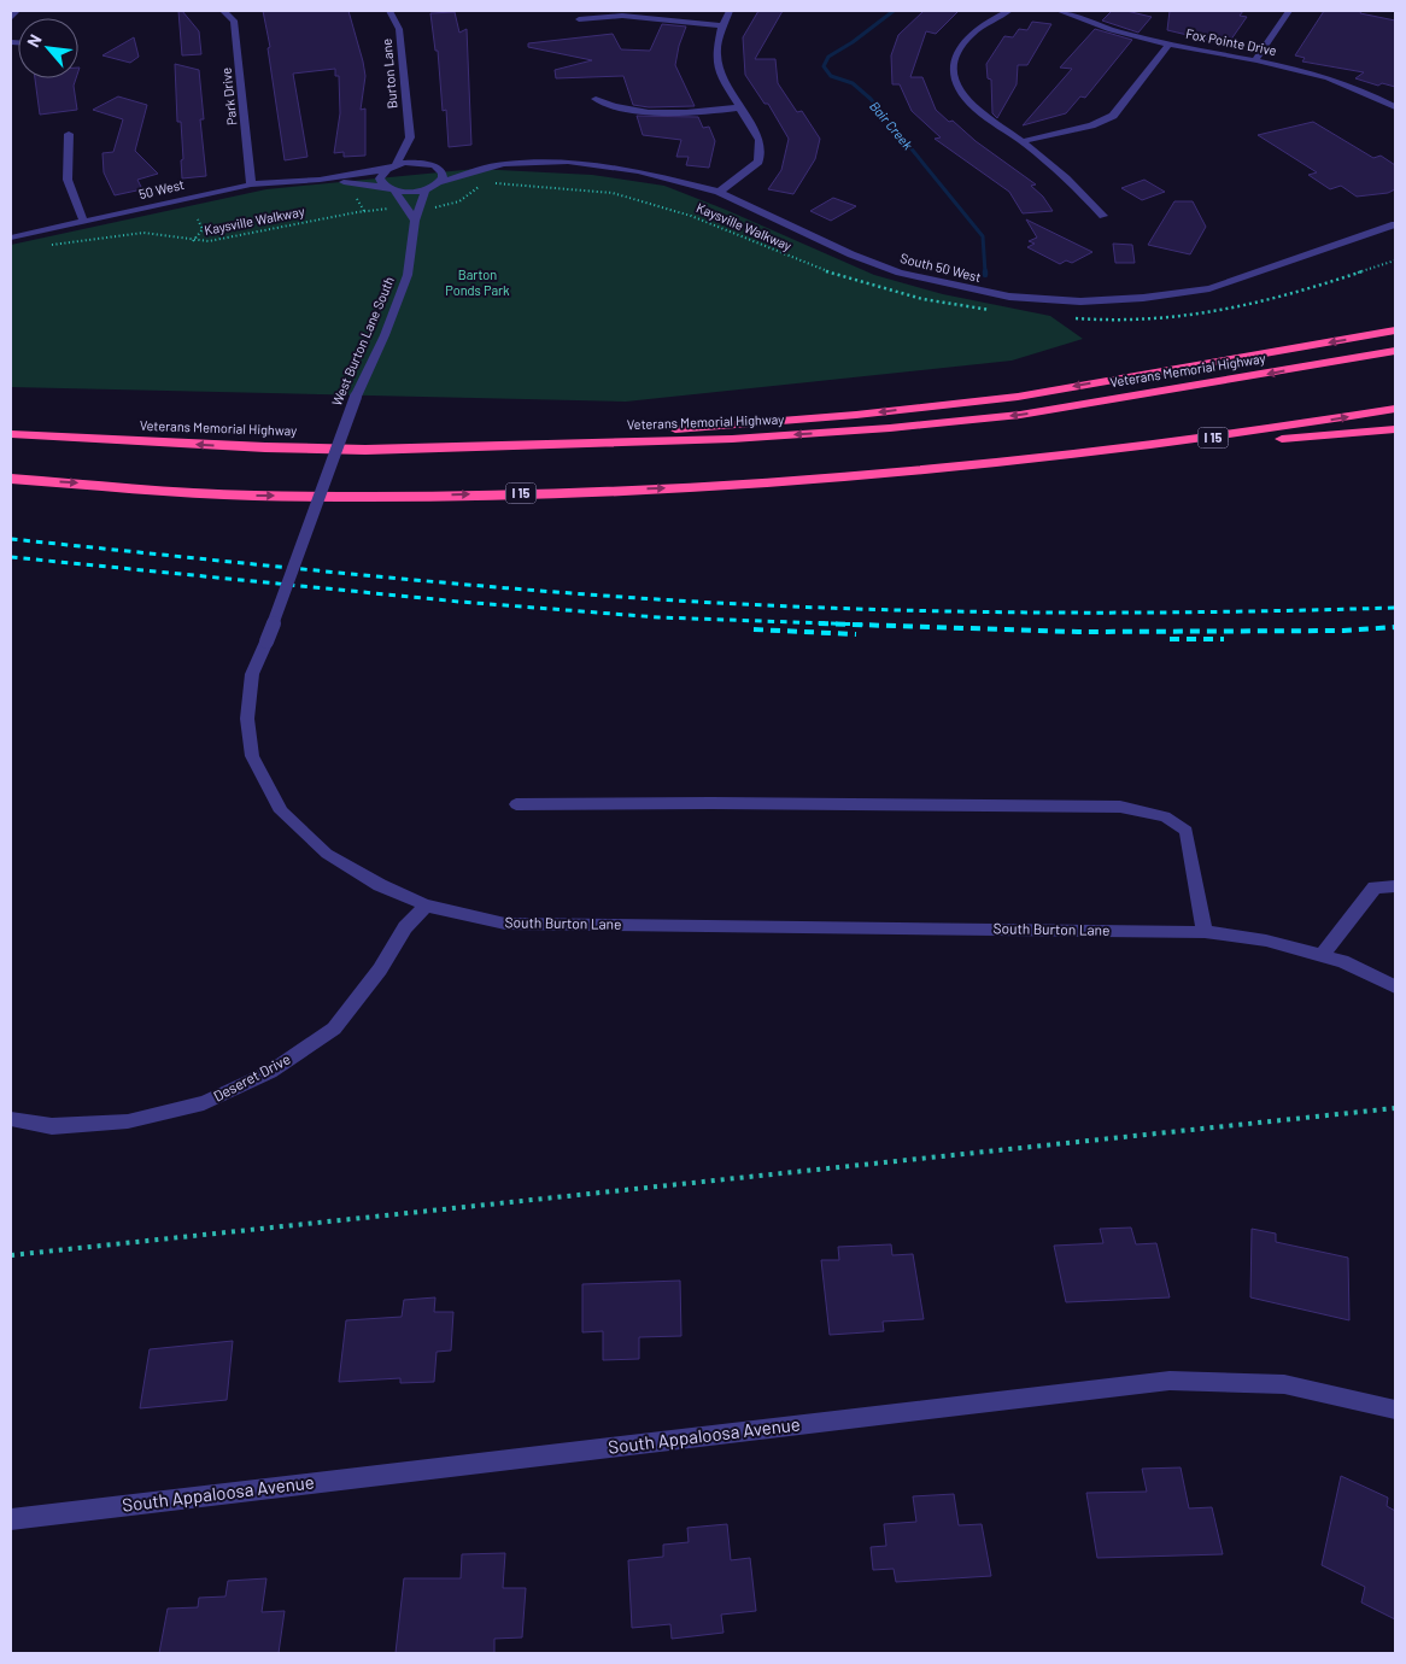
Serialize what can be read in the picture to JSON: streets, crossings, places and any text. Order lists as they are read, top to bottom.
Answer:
{
  "streets": {
    "highway": ["Veterans Memorial Highway", "I 15"],
    "street": [
      "Fox Pointe Drive",
      "Burton Lane",
      "Park Drive",
      "50 West",
      "South 50 West",
      "West Burton Lane South",
      "South Burton Lane",
      "Deseret Drive",
      "South Appaloosa Avenue"
    ],
    "path": ["Kaysville Walkway"]
  },
  "crossings": [
    ["Burton Lane", "South 50 West"],
    ["Park Drive", "50 West"],
    ["50 West", "South 50 West"],
    ["50 West", "West Burton Lane South"],
    ["South 50 West", "West Burton Lane South"],
    ["West Burton Lane South", "South Burton Lane"],
    ["South Burton Lane", "Deseret Drive"]
  ],
  "water": ["Bair Creek"],
  "parks": ["Barton Ponds Park"],
  "north": "top left"
}
